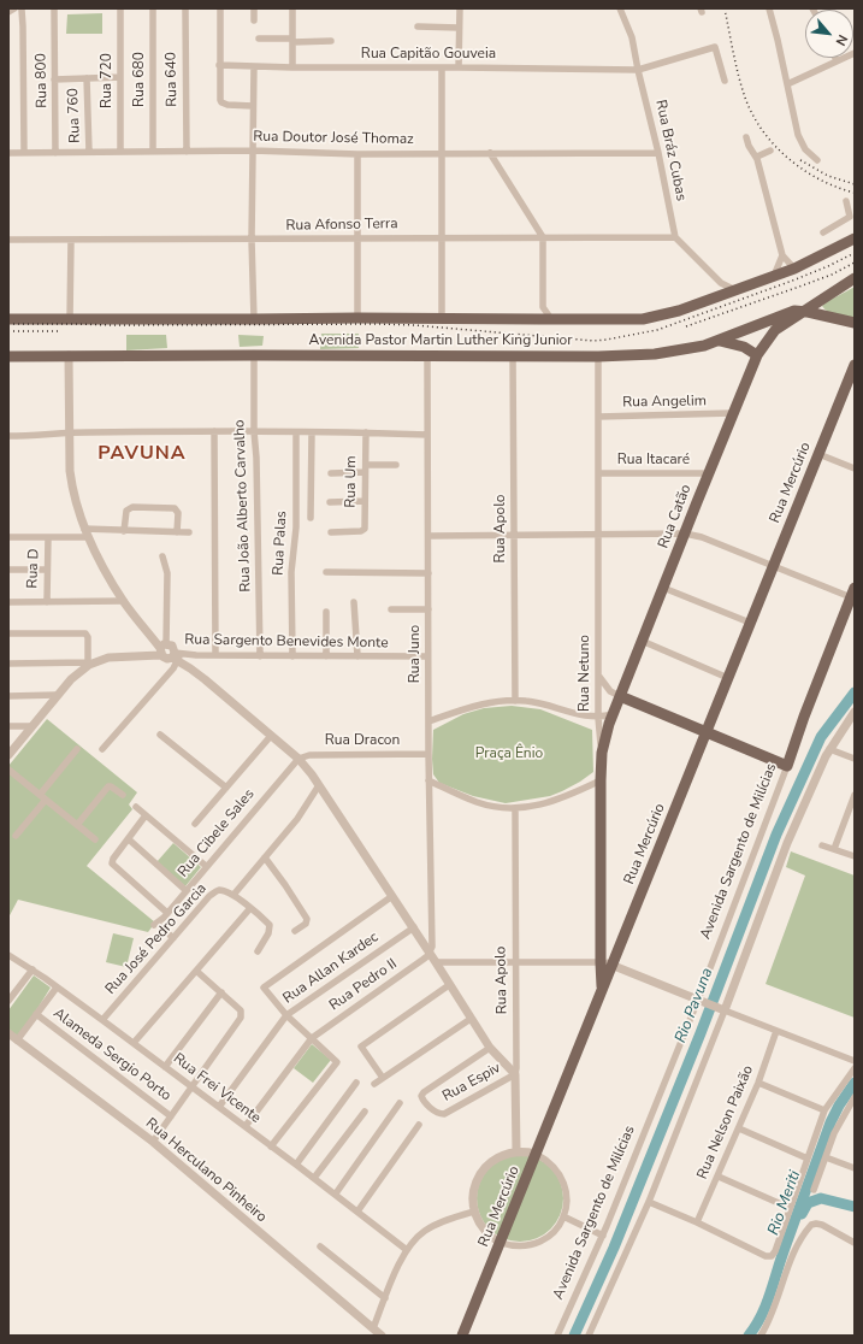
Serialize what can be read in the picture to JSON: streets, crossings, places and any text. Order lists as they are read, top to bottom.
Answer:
{
  "streets": {
    "main road": [
      "Avenida Pastor Martin Luther King Junior",
      "Rua Mercúrio",
      "Rua Catão",
      "Rua Netuno",
      "Avenida Sargento de Milícias"
    ],
    "street": [
      "Rua Capitão Gouveia",
      "Rua 680",
      "Rua 640",
      "Rua 800",
      "Rua 720",
      "Rua 760",
      "Rua Doutor José Thomaz",
      "Rua Bráz Cubas",
      "Rua Afonso Terra",
      "Rua Angelim",
      "Rua Itacaré",
      "Rua Um",
      "Rua João Alberto Carvalho",
      "Rua Apolo",
      "Rua Palas",
      "Rua D",
      "Rua Sargento Benevides Monte",
      "Rua Juno",
      "Rua Dracon",
      "Rua Cibele Sales",
      "Rua José Pedro Garcia",
      "Rua Allan Kardec",
      "Rua Pedro II",
      "Alameda Sergio Porto",
      "Rua Espiv",
      "Rua Frei Vicente",
      "Rua Nelson Paixão",
      "Rua Herculano Pinheiro"
    ]
  },
  "crossings": [
    ["Rua Capitão Gouveia", "Rua Bráz Cubas"],
    ["Rua 680", "Rua Doutor José Thomaz"],
    ["Rua 640", "Rua Doutor José Thomaz"],
    ["Rua 800", "Rua Doutor José Thomaz"],
    ["Rua 720", "Rua Doutor José Thomaz"],
    ["Rua 760", "Rua Doutor José Thomaz"],
    ["Rua Doutor José Thomaz", "Rua Bráz Cubas"],
    ["Rua Bráz Cubas", "Rua Afonso Terra"],
    ["Avenida Pastor Martin Luther King Junior", "Rua João Alberto Carvalho"],
    ["Avenida Pastor Martin Luther King Junior", "Rua Catão"],
    ["Avenida Pastor Martin Luther King Junior", "Rua Apolo"],
    ["Avenida Pastor Martin Luther King Junior", "Rua Juno"],
    ["Avenida Pastor Martin Luther King Junior", "Rua Netuno"],
    ["Rua Angelim", "Rua Catão"],
    ["Rua Angelim", "Rua Netuno"],
    ["Rua Itacaré", "Rua Catão"],
    ["Rua Itacaré", "Rua Netuno"],
    ["Rua Mercúrio", "Rua Netuno"],
    ["Rua João Alberto Carvalho", "Rua Sargento Benevides Monte"],
    ["Rua Catão", "Rua Netuno"],
    ["Rua Apolo", "Rua Espiv"],
    ["Rua Palas", "Rua Sargento Benevides Monte"],
    ["Rua Sargento Benevides Monte", "Rua Juno"],
    ["Rua Juno", "Rua Dracon"],
    ["Rua Juno", "Rua Pedro II"],
    ["Rua Dracon", "Rua Cibele Sales"],
    ["Rua Cibele Sales", "Rua José Pedro Garcia"],
    ["Rua José Pedro Garcia", "Rua Frei Vicente"],
    ["Rua Allan Kardec", "Rua Frei Vicente"],
    ["Rua Pedro II", "Rua Frei Vicente"]
  ],
  "districts": ["PAVUNA"],
  "water": ["Rio Pavuna", "Rio Meriti"],
  "parks": ["Praça Ênio"],
  "north": "bottom right"
}
